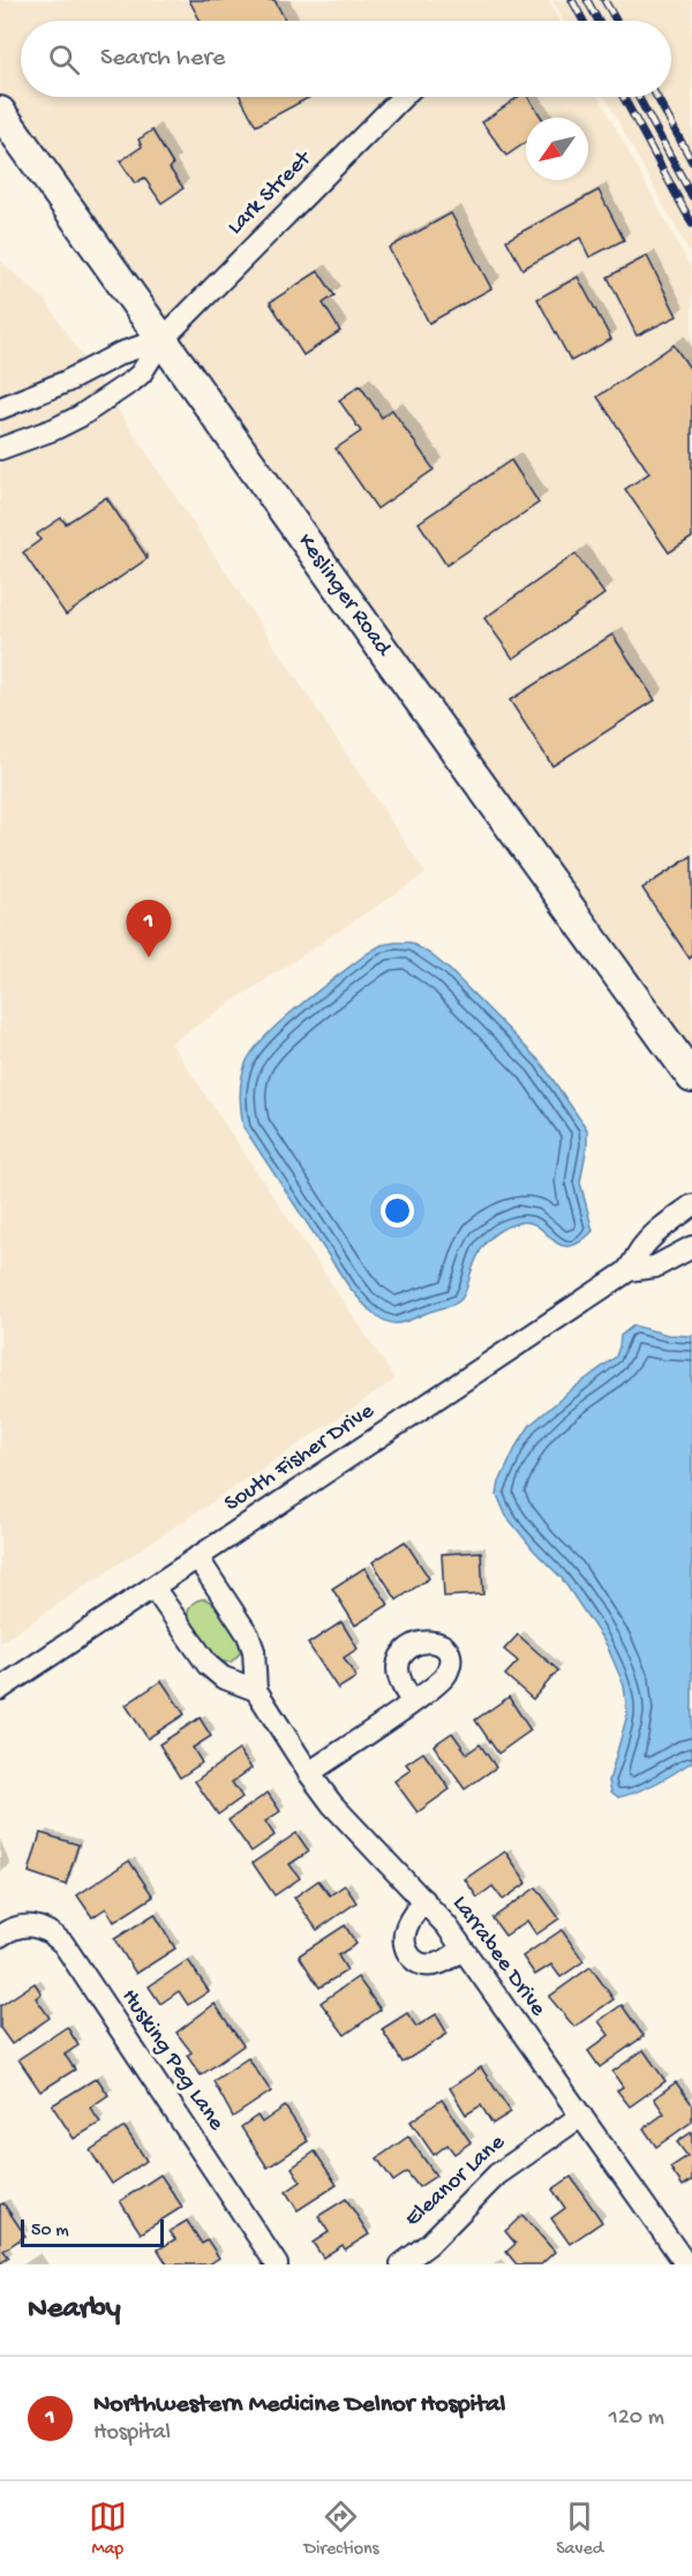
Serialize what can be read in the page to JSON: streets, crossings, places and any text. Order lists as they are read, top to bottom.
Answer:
{
  "streets": {
    "main road": ["Keslinger Road"],
    "street": [
      "Lark Street",
      "South Fisher Drive",
      "Larrabee Drive",
      "Husking Peg Lane",
      "Eleanor Lane"
    ]
  },
  "crossings": [
    ["Lark Street", "Keslinger Road"],
    ["South Fisher Drive", "Larrabee Drive"],
    ["Larrabee Drive", "Eleanor Lane"]
  ],
  "scale_bar": "50 m",
  "north": "bottom left",
  "page": {
    "search": "Search here",
    "pins": "1",
    "scale": "50 m",
    "heading": "Nearby",
    "list": [
      {
        "mark": "1",
        "name": "Northwestern Medicine Delnor Hospital",
        "note": "Hospital",
        "value": "120 m"
      }
    ],
    "nav": ["Map", "Directions", "Saved"]
  }
}
